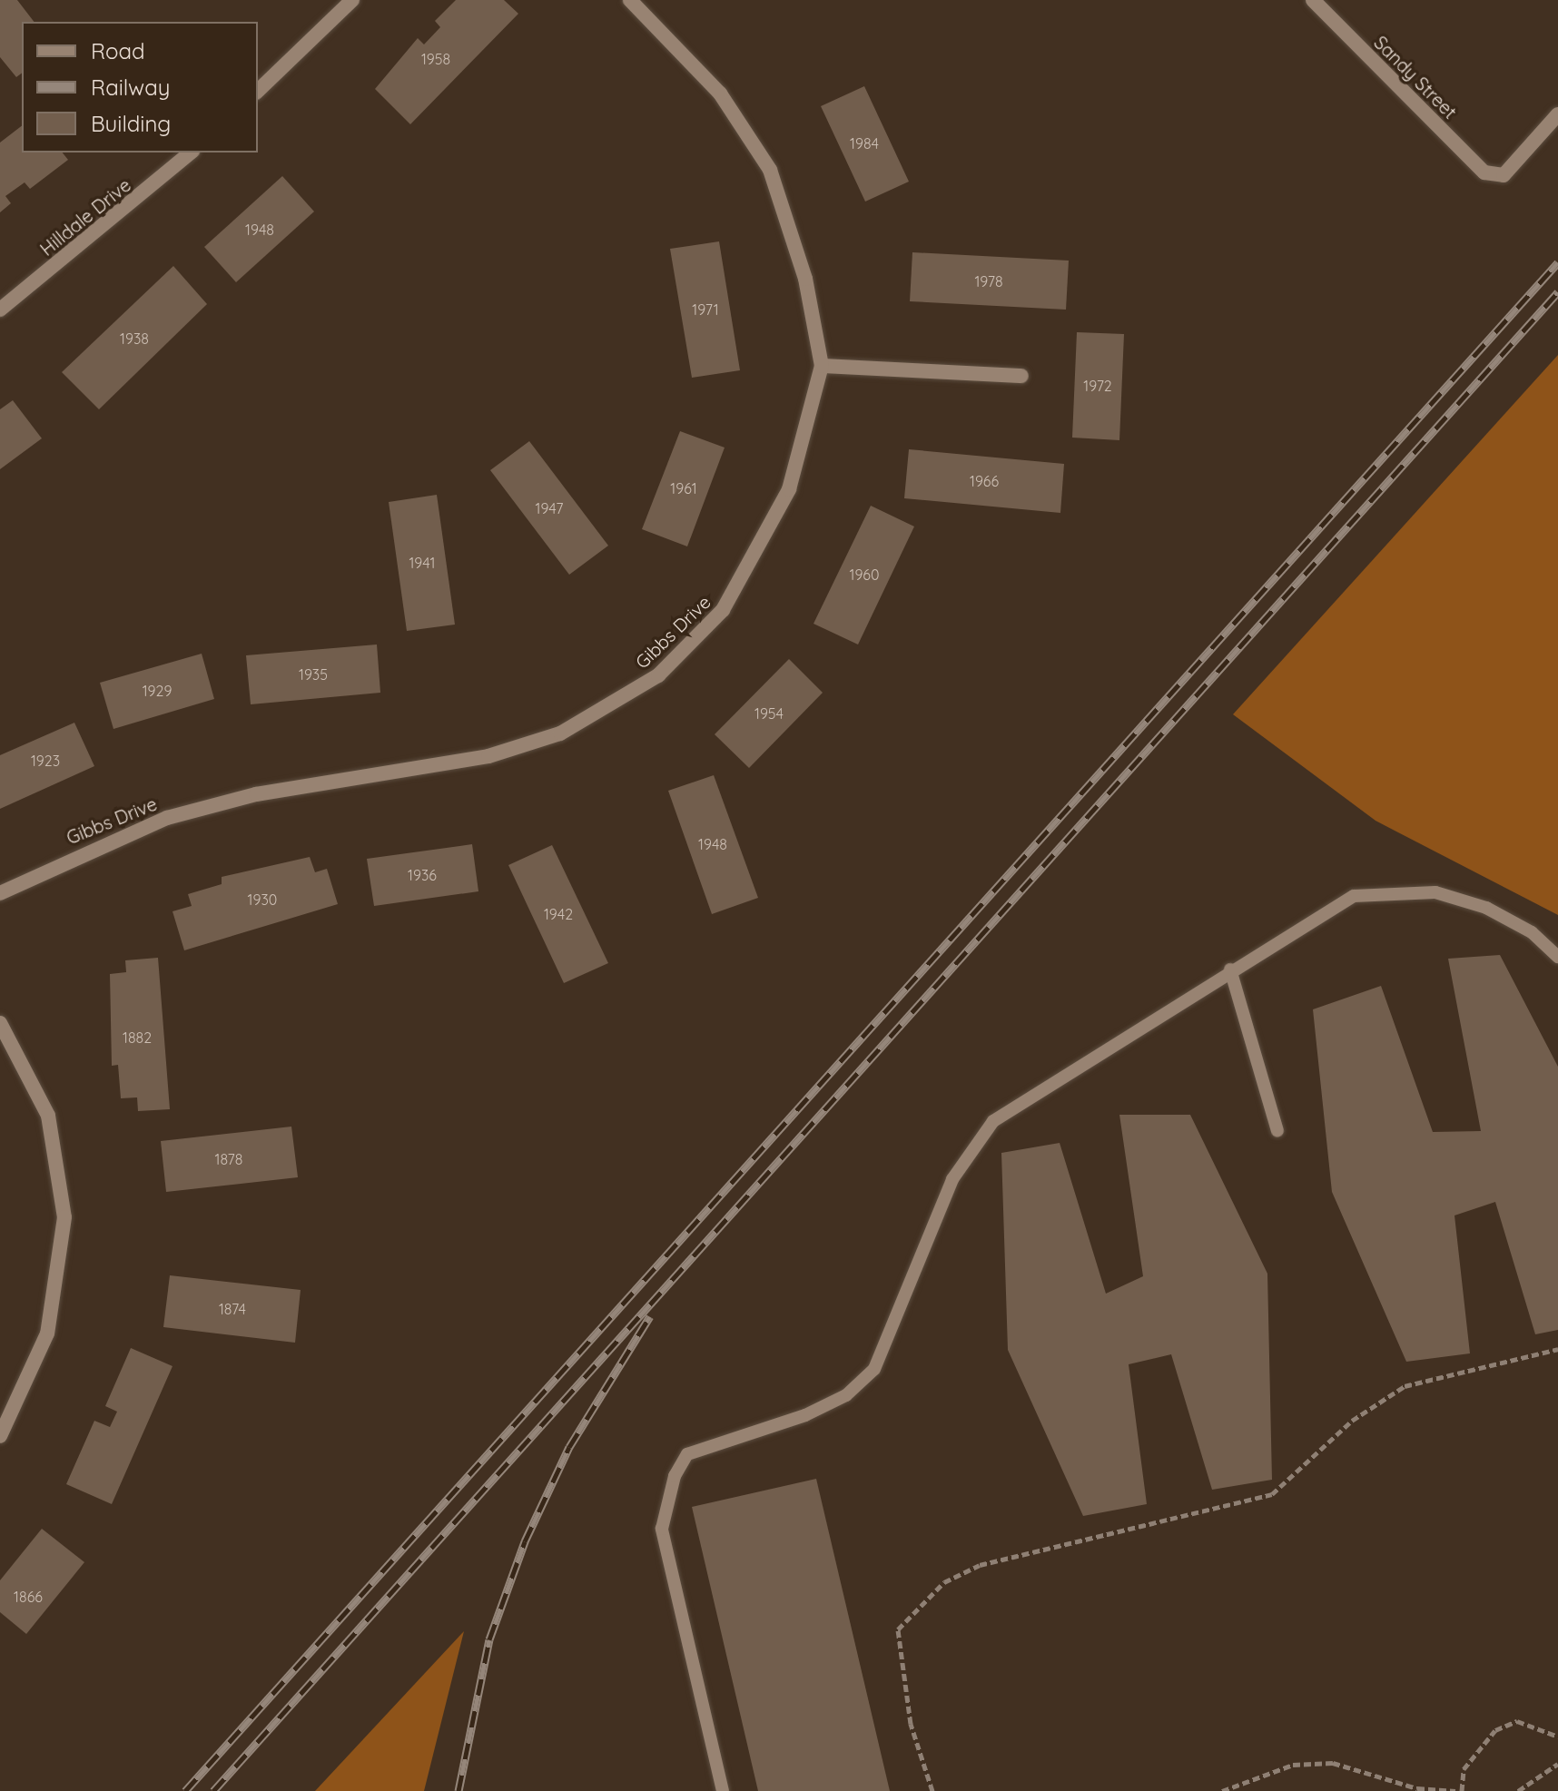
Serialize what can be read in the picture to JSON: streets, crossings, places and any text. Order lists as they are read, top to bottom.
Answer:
{
  "streets": {
    "street": ["Sandy Street", "Hilldale Drive", "Gibbs Drive"]
  },
  "house_numbers": [
    "1958",
    "1984",
    "1948",
    "1978",
    "1971",
    "1938",
    "1972",
    "1966",
    "1961",
    "1947",
    "1941",
    "1960",
    "1935",
    "1929",
    "1954",
    "1923",
    "1948",
    "1936",
    "1930",
    "1942",
    "1882",
    "1878",
    "1874",
    "1866"
  ],
  "legend": ["Road", "Railway", "Building"]
}
